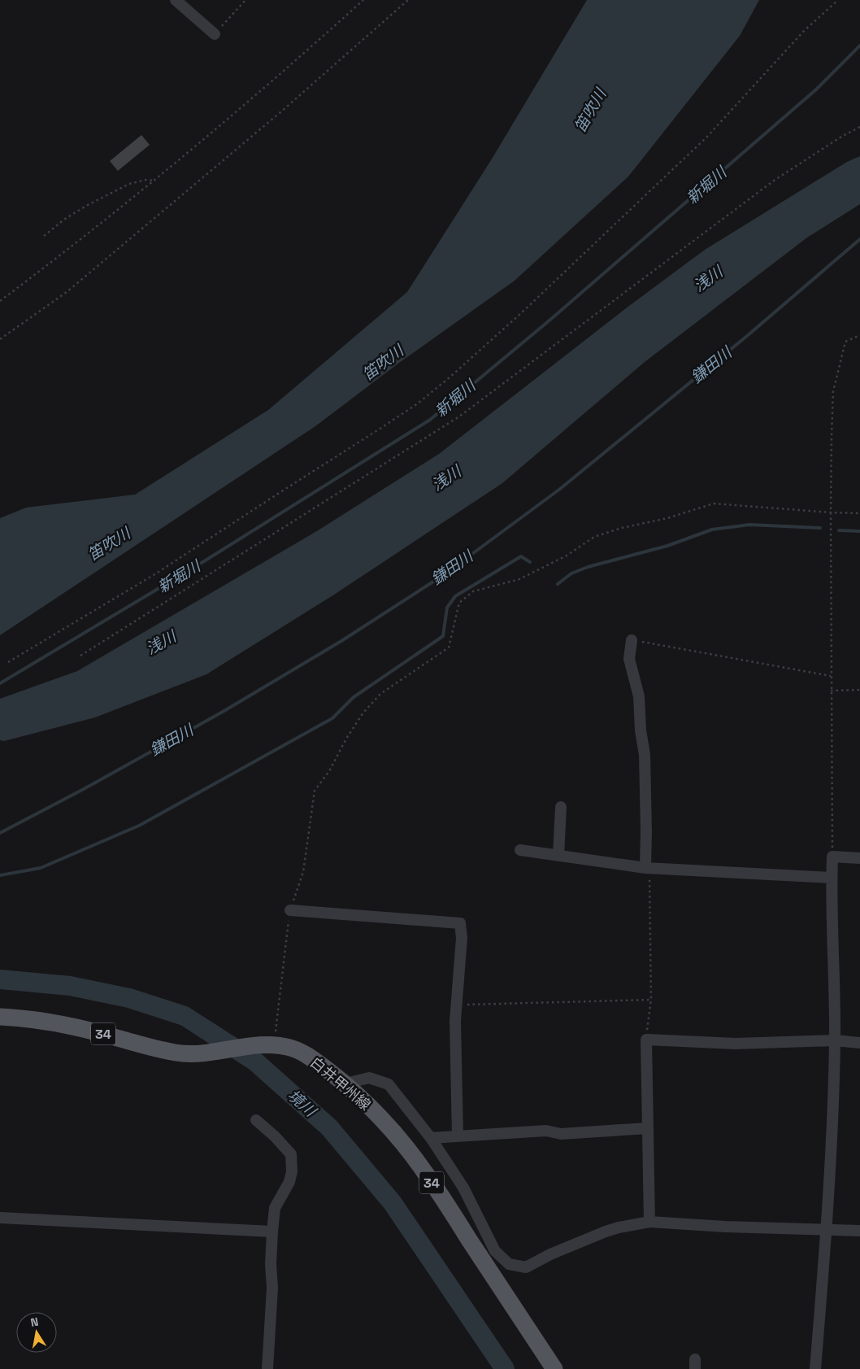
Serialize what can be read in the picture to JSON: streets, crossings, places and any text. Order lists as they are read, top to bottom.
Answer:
{
  "streets": {
    "main road": ["34", "白井甲州線"]
  },
  "water": [
    "笛吹川",
    "新堀川",
    "浅川",
    "鎌田川",
    "境川"
  ],
  "north": "top"
}
